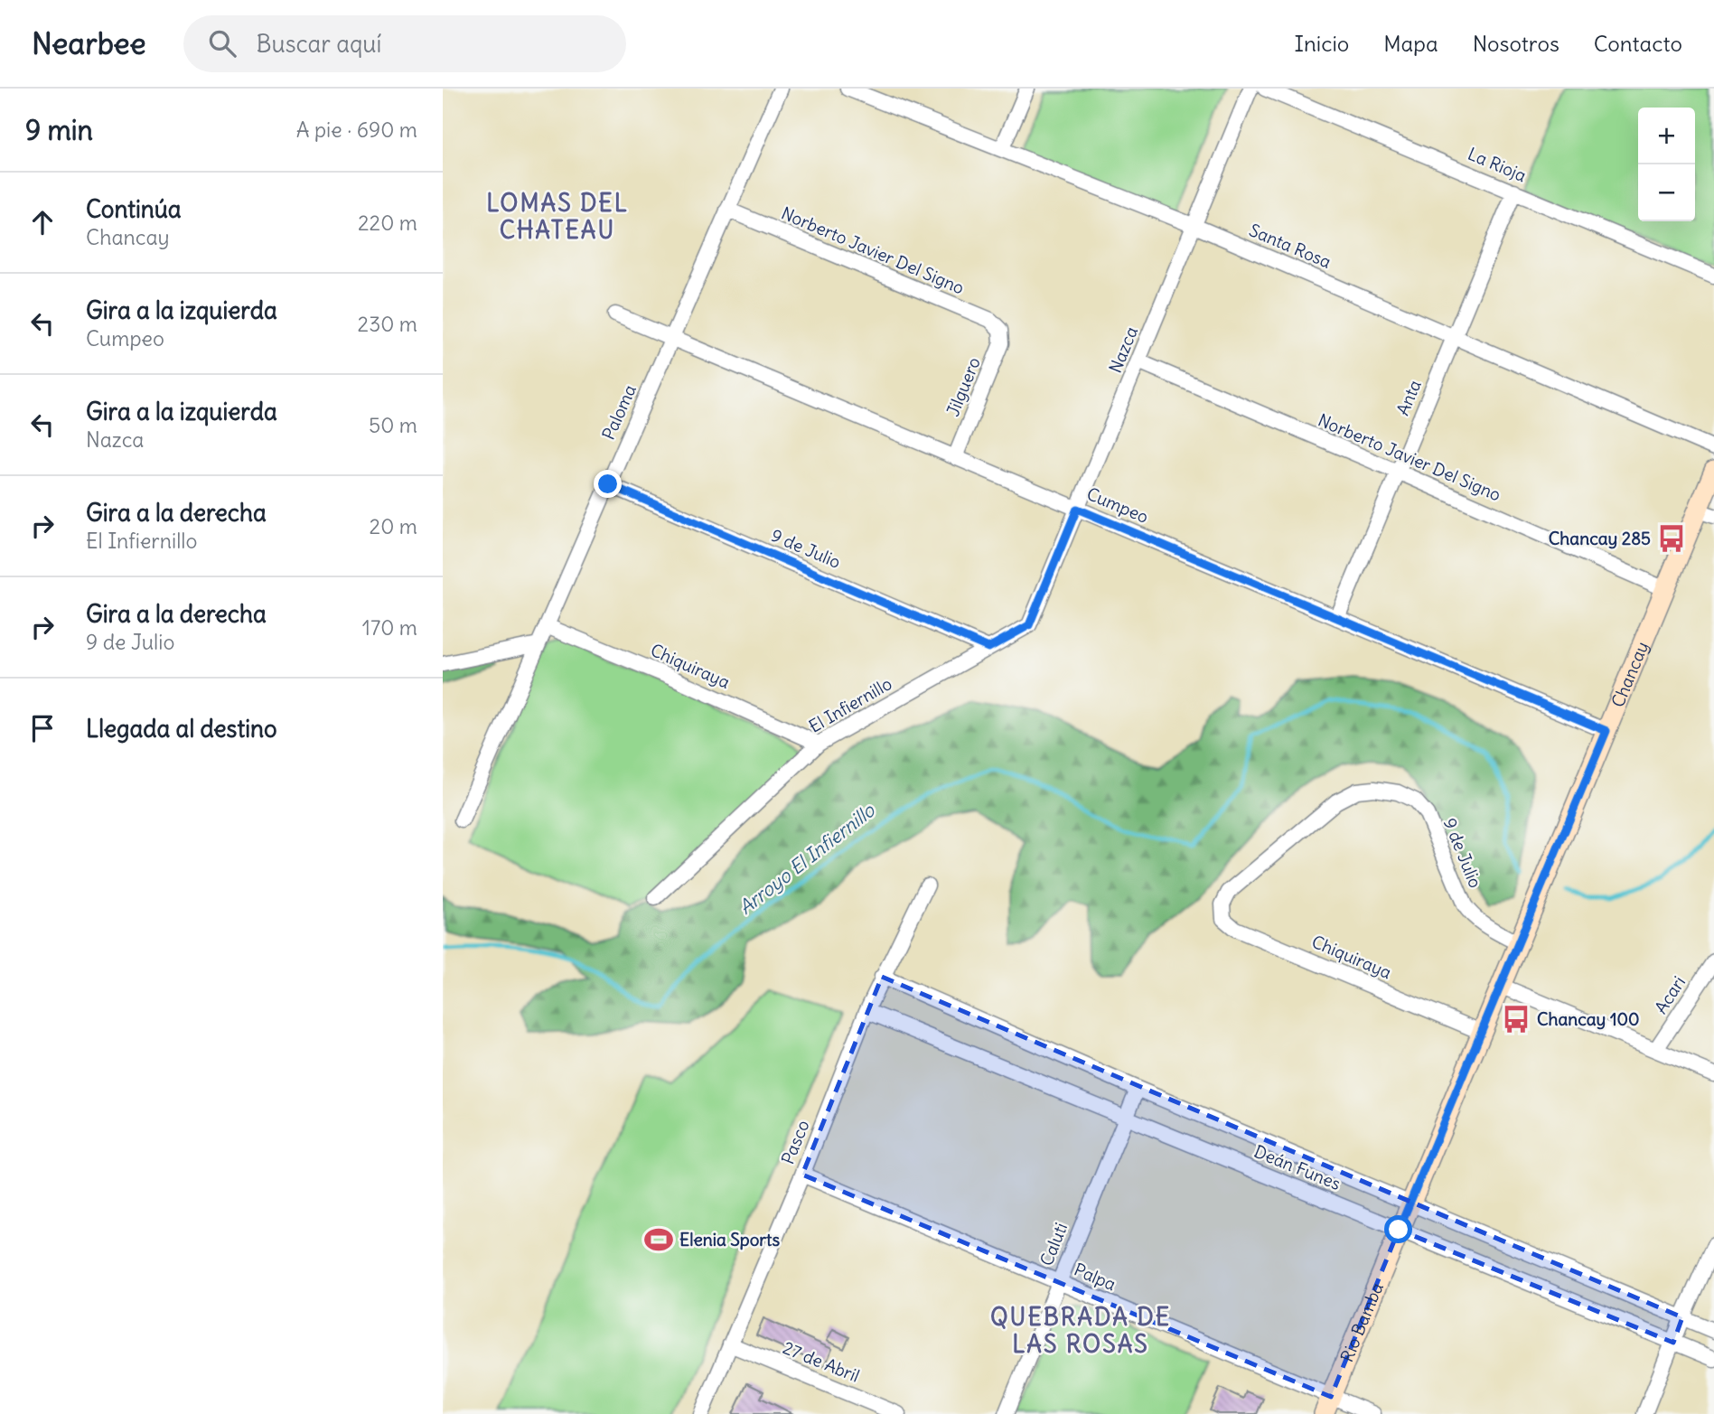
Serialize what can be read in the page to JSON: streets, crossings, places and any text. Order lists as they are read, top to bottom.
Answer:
{
  "streets": {
    "main road": ["Chancay", "Rio Bamba"],
    "street": [
      "La Rioja",
      "Santa Rosa",
      "Norberto Javier Del Signo",
      "Nazca",
      "Jilguero",
      "Anta",
      "Paloma",
      "Cumpeo",
      "9 de Julio",
      "Chiquiraya",
      "El Infiernillo",
      "Acari",
      "Pasco",
      "Deán Funes",
      "Caluti",
      "Palpa",
      "27 de Abril"
    ]
  },
  "crossings": [
    ["La Rioja", "Anta"],
    ["Santa Rosa", "Nazca"],
    ["Santa Rosa", "Anta"],
    ["Norberto Javier Del Signo", "Nazca"],
    ["Norberto Javier Del Signo", "Jilguero"],
    ["Norberto Javier Del Signo", "Anta"],
    ["Norberto Javier Del Signo", "Paloma"],
    ["Norberto Javier Del Signo", "Chancay"],
    ["Nazca", "Cumpeo"],
    ["Nazca", "El Infiernillo"],
    ["Jilguero", "Cumpeo"],
    ["Anta", "Cumpeo"],
    ["Paloma", "Cumpeo"],
    ["Paloma", "9 de Julio"],
    ["Paloma", "Chiquiraya"],
    ["Cumpeo", "Chancay"],
    ["9 de Julio", "Chiquiraya"],
    ["9 de Julio", "Chancay"],
    ["9 de Julio", "El Infiernillo"],
    ["Chiquiraya", "Chancay"],
    ["Chiquiraya", "El Infiernillo"],
    ["Chancay", "Deán Funes"],
    ["Chancay", "Rio Bamba"],
    ["Pasco", "Deán Funes"],
    ["Pasco", "Palpa"],
    ["Pasco", "27 de Abril"],
    ["Deán Funes", "Caluti"],
    ["Deán Funes", "Rio Bamba"],
    ["Caluti", "Palpa"],
    ["Palpa", "Rio Bamba"]
  ],
  "districts": ["LOMAS DEL CHATEAU", "QUEBRADA DE LAS ROSAS"],
  "water": ["Arroyo El Infiernillo"],
  "places": {
    "bus stop": ["Chancay 285", "Chancay 100"],
    "sports": ["Elenia Sports"]
  },
  "page": {
    "header": "Nearbee",
    "search": "Buscar aquí",
    "nav": [
      "Inicio",
      "Mapa",
      "Nosotros",
      "Contacto"
    ],
    "heading": ["9 min", "A pie · 690 m"],
    "map_buttons": ["+", "−"],
    "list": [
      ["Continúa", "Chancay", "220 m"],
      ["Gira a la izquierda", "Cumpeo", "230 m"],
      ["Gira a la izquierda", "Nazca", "50 m"],
      ["Gira a la derecha", "El Infiernillo", "20 m"],
      ["Gira a la derecha", "9 de Julio", "170 m"],
      "Llegada al destino"
    ]
  }
}
